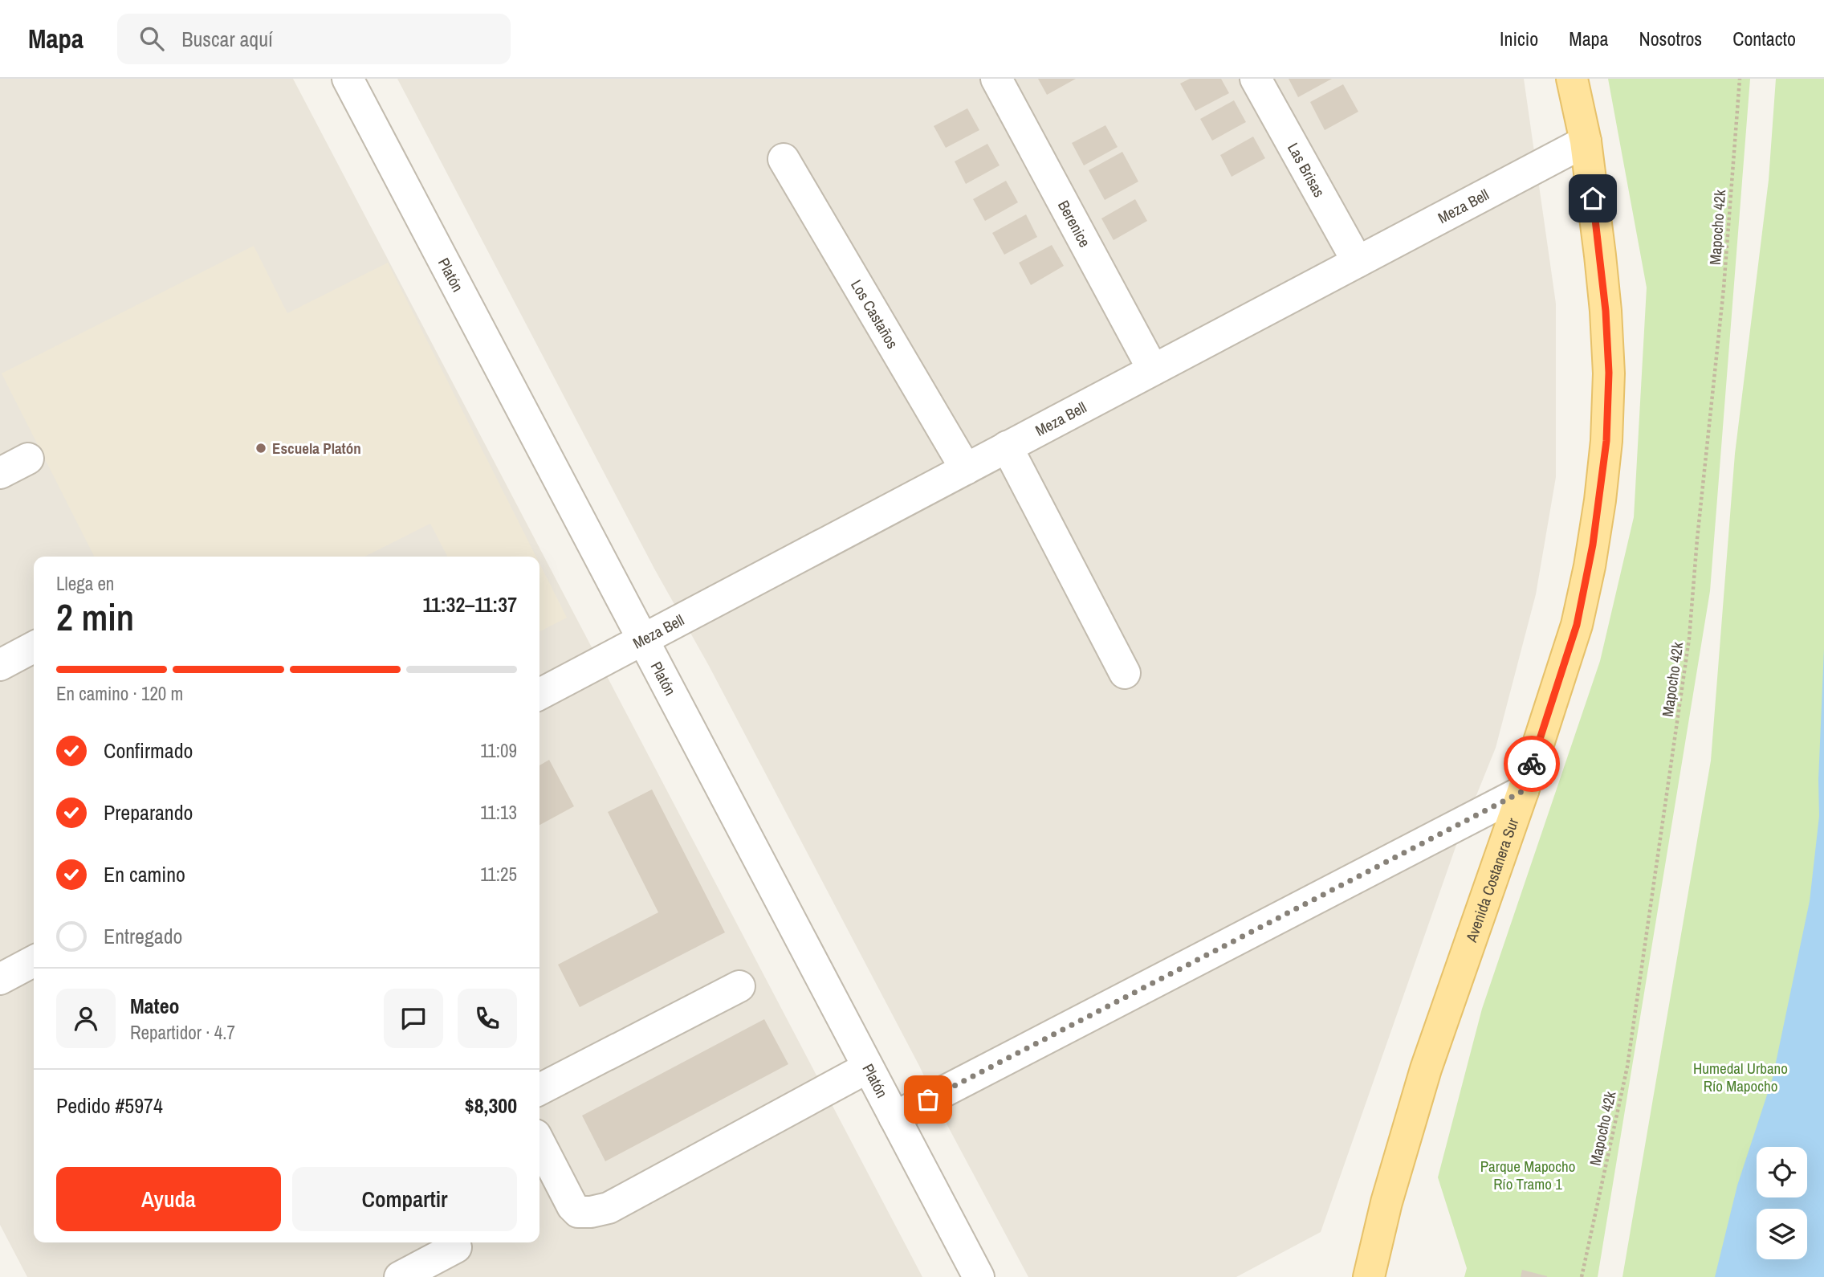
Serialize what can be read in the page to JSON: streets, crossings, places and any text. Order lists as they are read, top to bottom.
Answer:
{
  "streets": {
    "main road": ["Avenida Costanera Sur"],
    "street": [
      "Las Brisas",
      "Meza Bell",
      "Berenice",
      "Platón",
      "Los Castaños"
    ],
    "path": ["Mapocho 42k"]
  },
  "crossings": [
    ["Las Brisas", "Meza Bell"],
    ["Meza Bell", "Berenice"],
    ["Meza Bell", "Platón"],
    ["Meza Bell", "Los Castaños"],
    ["Meza Bell", "Avenida Costanera Sur"]
  ],
  "parks": ["Humedal Urbano Río Mapocho", "Parque Mapocho Río Tramo 1"],
  "places": ["Escuela Platón"],
  "page": {
    "header": "Mapa",
    "search": "Buscar aquí",
    "nav": [
      "Inicio",
      "Mapa",
      "Nosotros",
      "Contacto"
    ],
    "heading": ["2 min", "Llega en", "11:32–11:37"],
    "panel": [
      "Mateo",
      "Repartidor · 4.7",
      "Pedido #5974",
      "$8,300"
    ],
    "bar": "En camino · 120 m",
    "list": [
      ["Confirmado", "11:09"],
      ["Preparando", "11:13"],
      ["En camino", "11:25"],
      "Entregado"
    ],
    "buttons": ["Ayuda", "Compartir"]
  }
}
